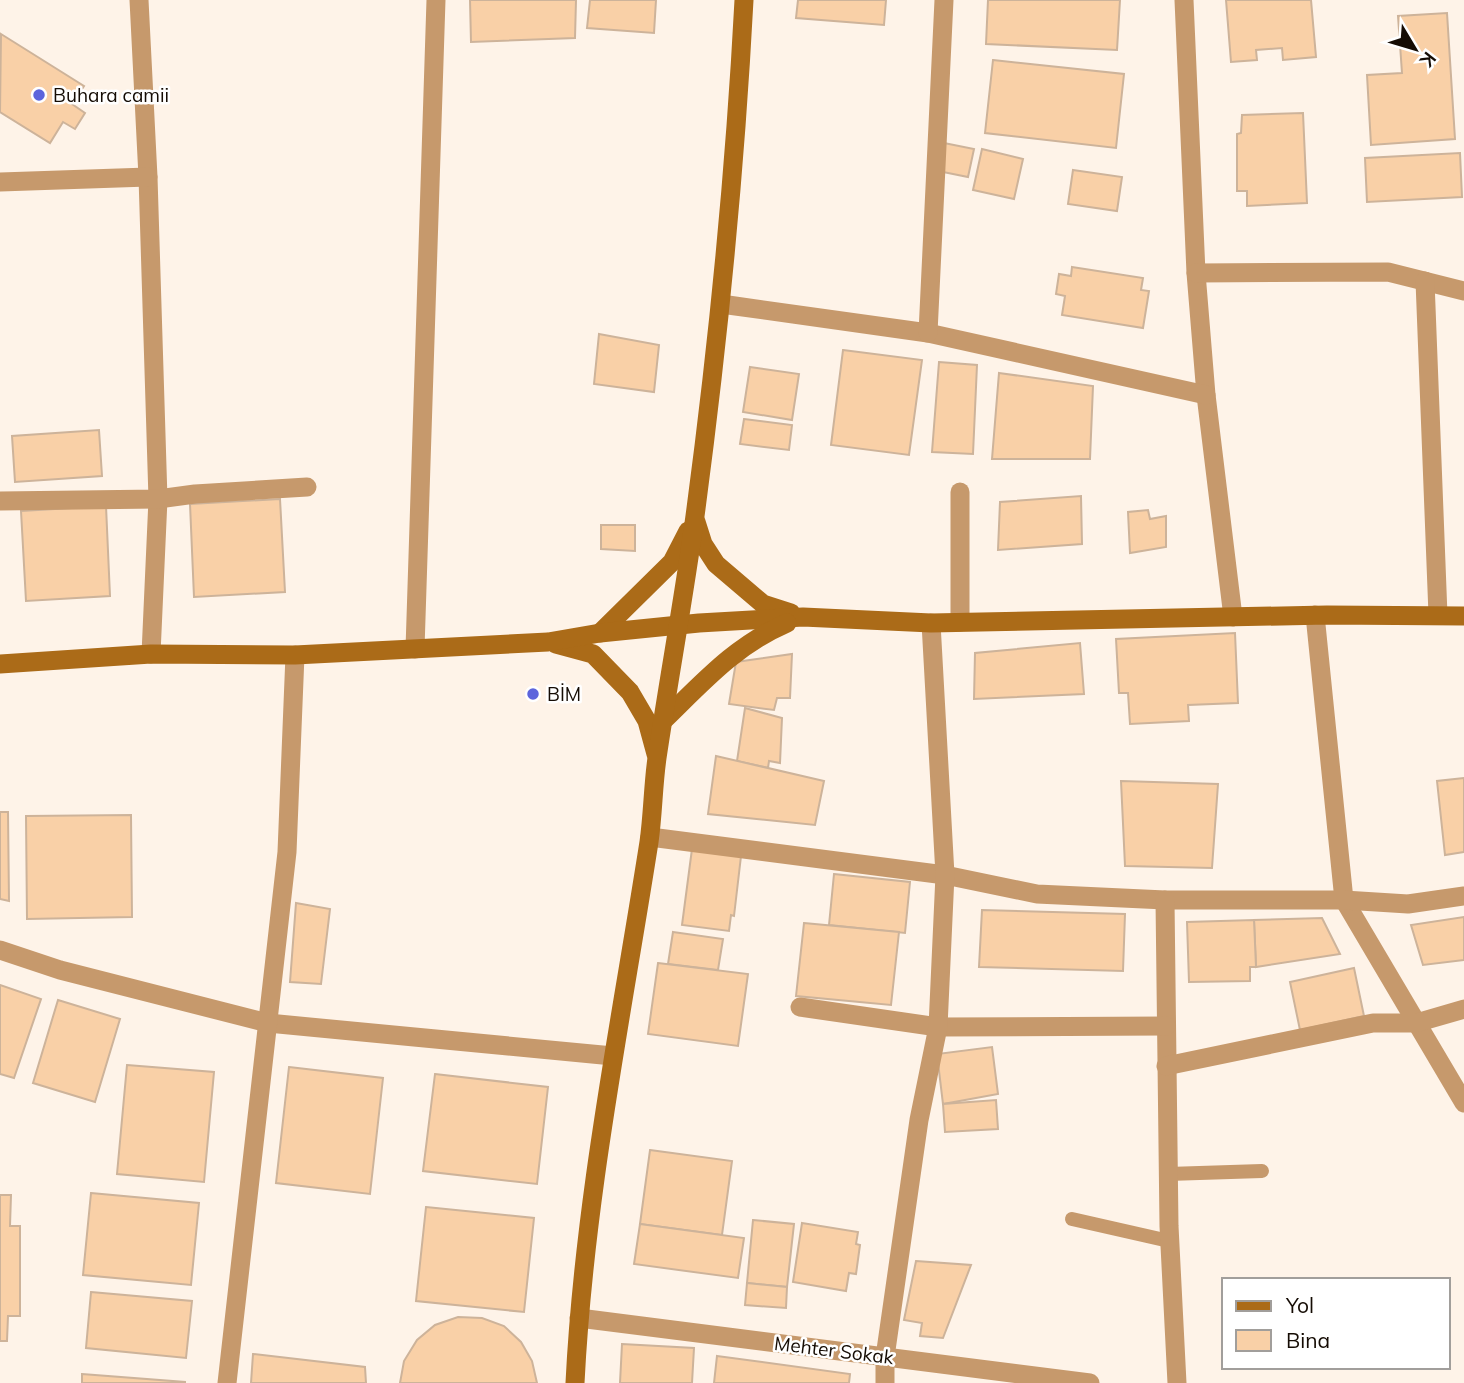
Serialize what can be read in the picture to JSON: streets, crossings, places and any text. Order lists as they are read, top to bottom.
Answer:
{
  "streets": {
    "street": ["Mehter Sokak"]
  },
  "places": ["Buhara camii", "BİM"],
  "legend": ["Yol", "Bina"],
  "north": "bottom right"
}
